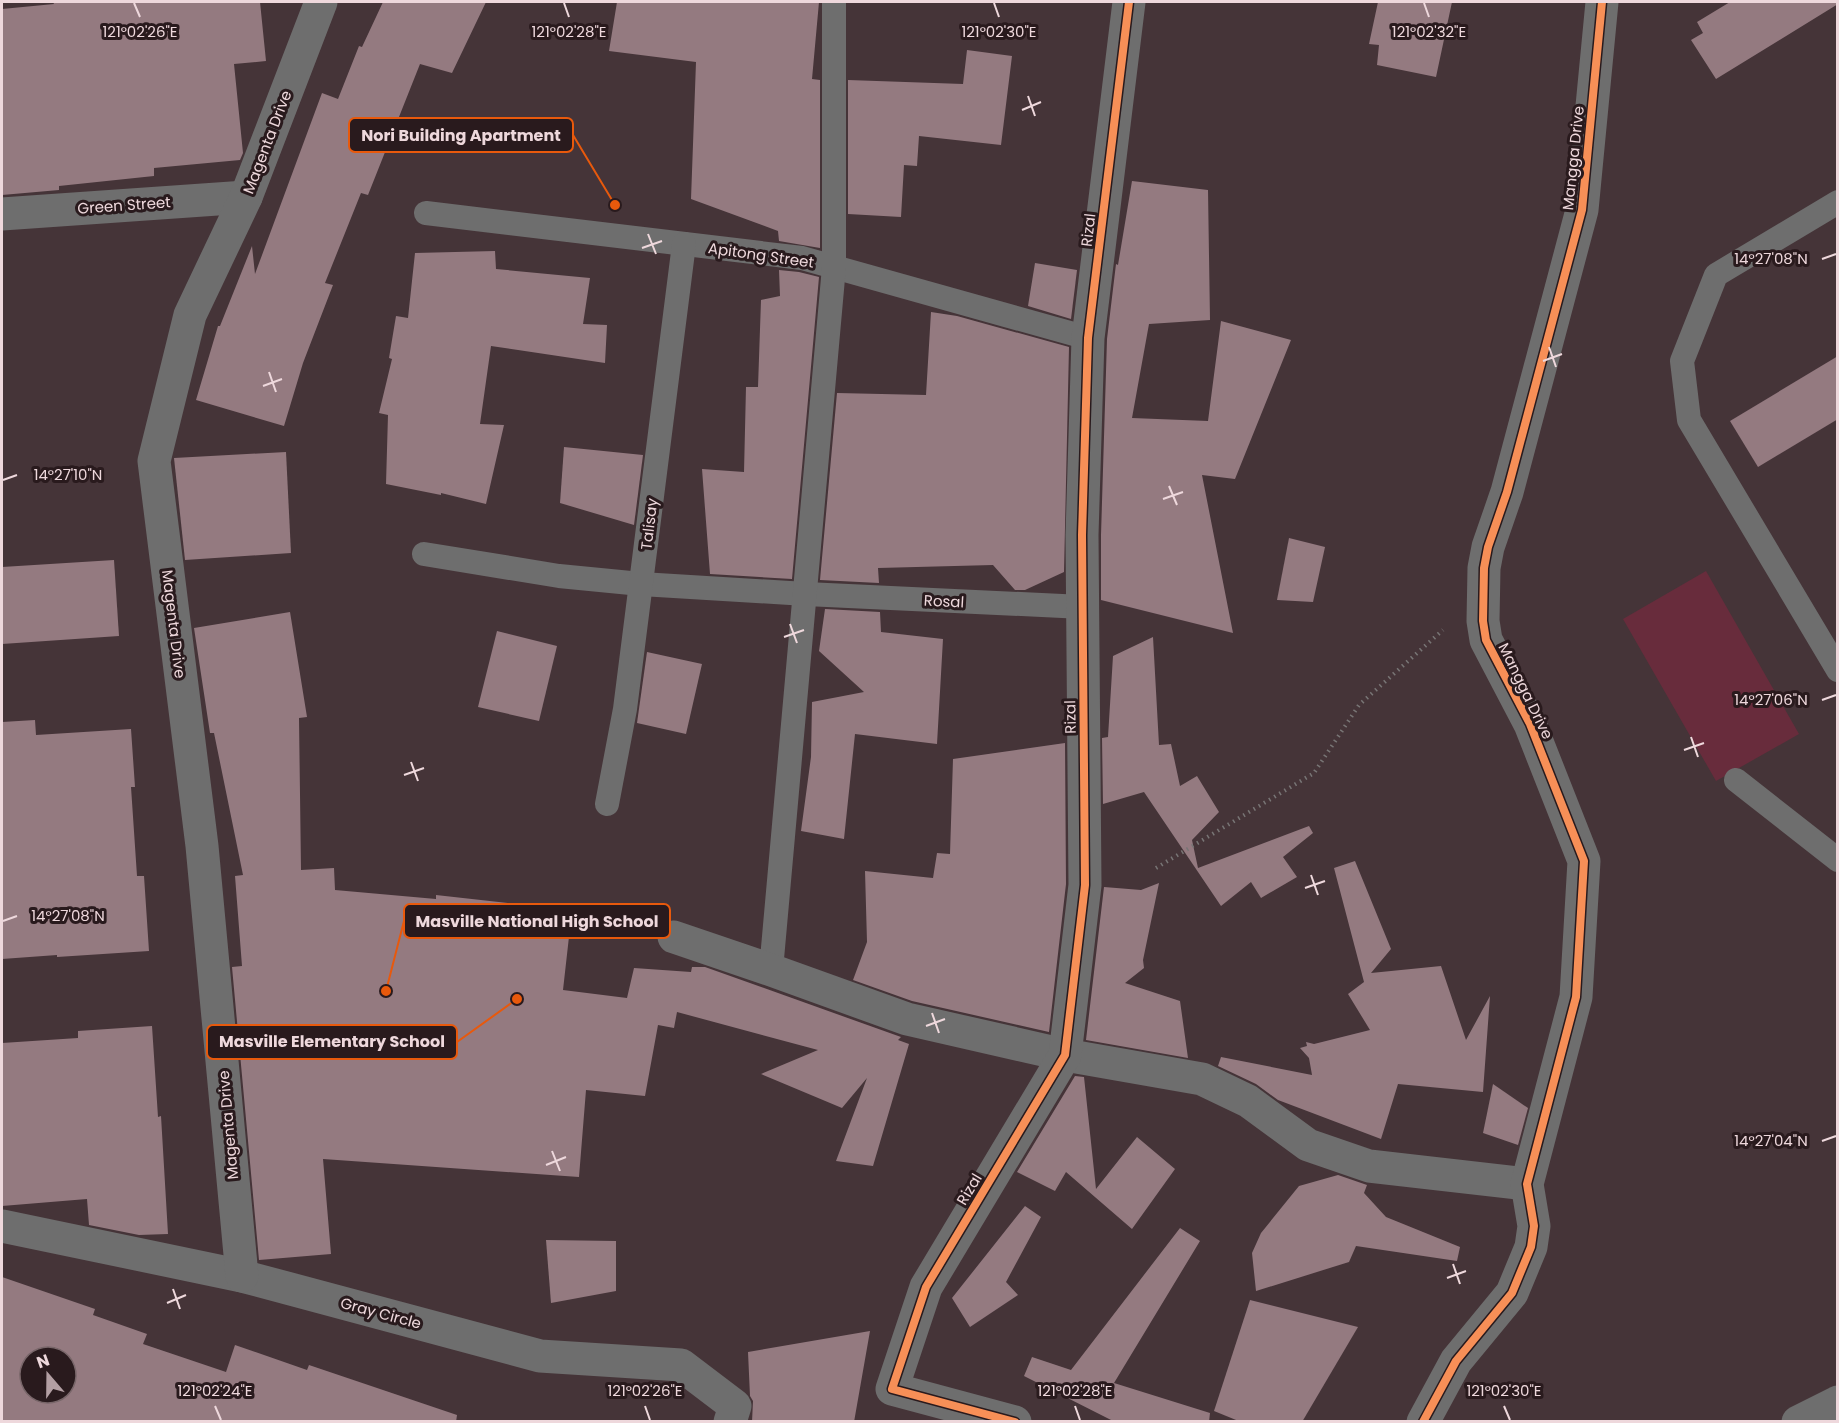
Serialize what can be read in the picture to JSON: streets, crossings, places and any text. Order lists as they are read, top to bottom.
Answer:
{
  "streets": {
    "street": [
      "Magenta Drive",
      "Mangga Drive",
      "Green Street",
      "Rizal",
      "Gray Circle"
    ],
    "lane": ["Apitong Street", "Talisay", "Rosal"]
  },
  "crossings": [
    ["Magenta Drive", "Green Street"],
    ["Magenta Drive", "Gray Circle"],
    ["Rizal", "Apitong Street"],
    ["Rizal", "Rosal"],
    ["Apitong Street", "Talisay"],
    ["Talisay", "Rosal"]
  ],
  "places": ["Nori Building Apartment", "Masville National High School", "Masville Elementary School"],
  "north": "top",
  "coordinates": [
    "121°02'30\"E",
    "121°02'26\"E",
    "121°02'28\"E",
    "121°02'32\"E",
    "14°27'08\"N",
    "14°27'10\"N",
    "14°27'06\"N",
    "14°27'04\"N",
    "121°02'24\"E"
  ]
}
